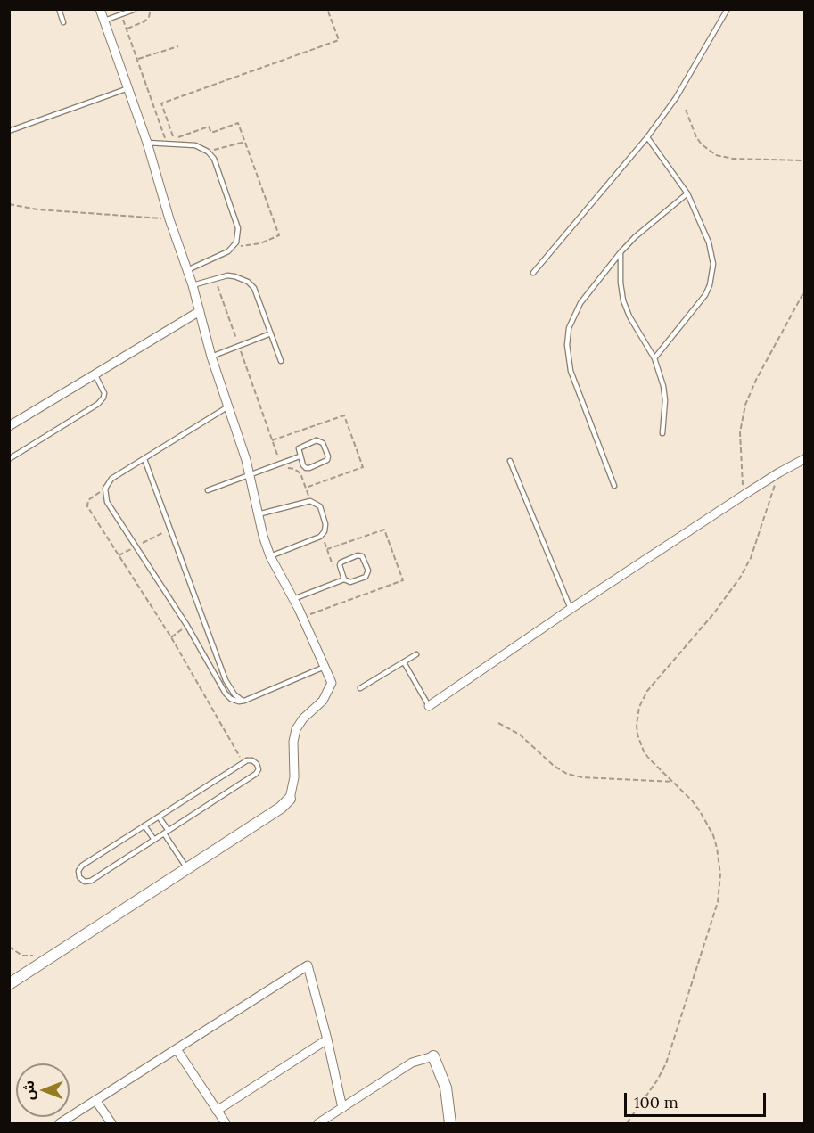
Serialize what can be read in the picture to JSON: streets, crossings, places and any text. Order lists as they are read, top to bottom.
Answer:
{
  "scale_bar": "100 m",
  "north": "left"
}
